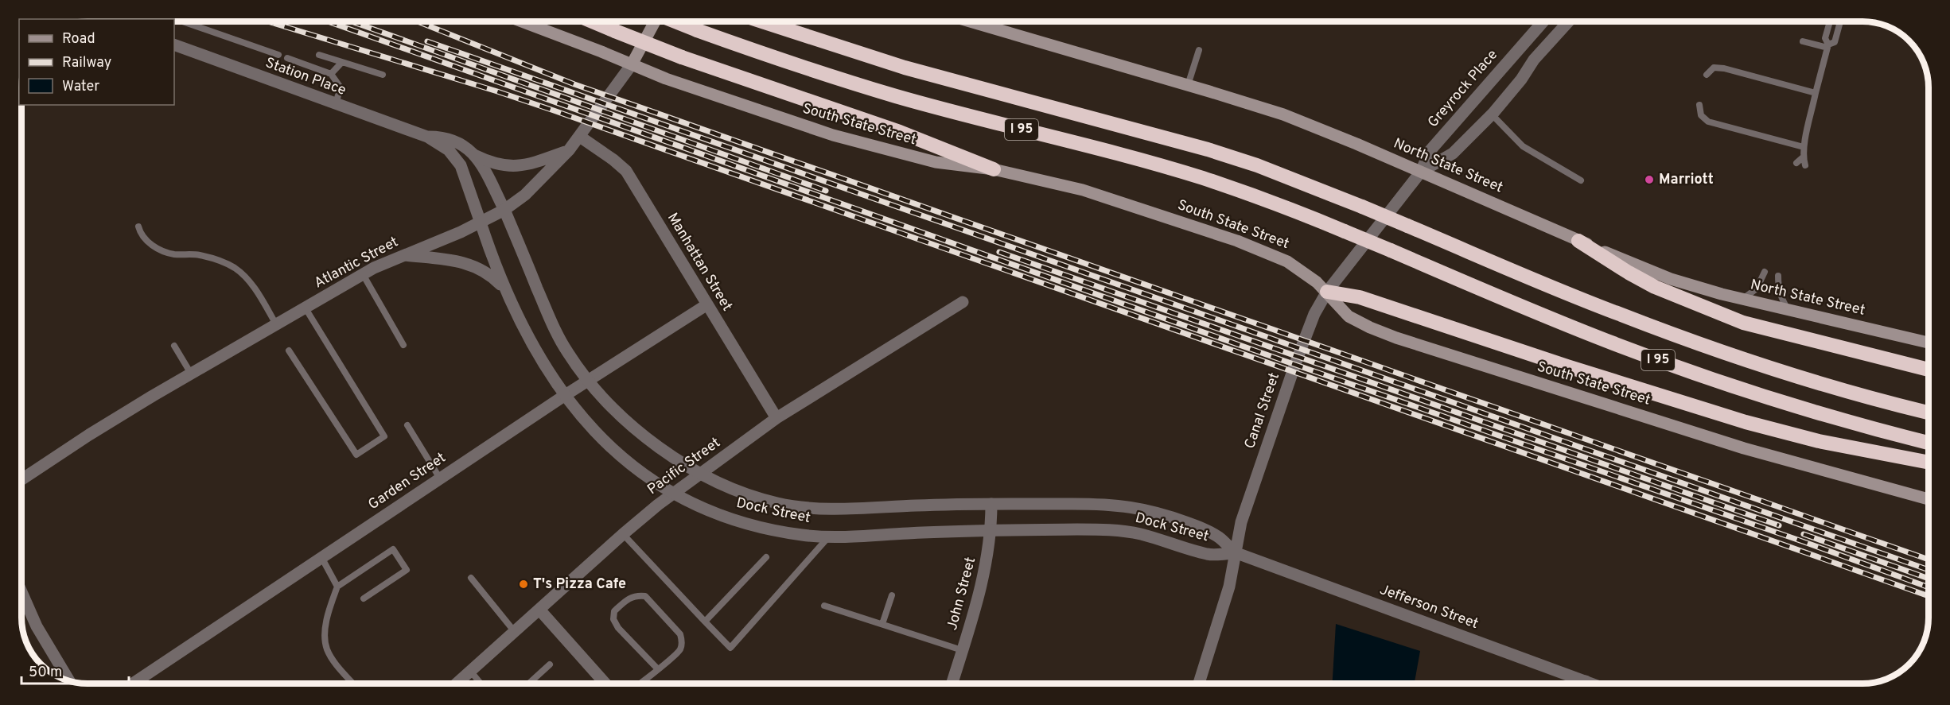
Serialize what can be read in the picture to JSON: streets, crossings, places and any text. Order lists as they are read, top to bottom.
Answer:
{
  "streets": {
    "highway": ["I 95"],
    "main road": ["South State Street", "North State Street", "Atlantic Street"],
    "street": [
      "Station Place",
      "Greyrock Place",
      "Manhattan Street",
      "Canal Street",
      "Pacific Street",
      "Garden Street",
      "Dock Street",
      "John Street",
      "Jefferson Street"
    ]
  },
  "crossings": [
    ["Station Place", "Atlantic Street"],
    ["Station Place", "Dock Street"],
    ["Greyrock Place", "North State Street"],
    ["Greyrock Place", "Canal Street"],
    ["South State Street", "Atlantic Street"],
    ["South State Street", "Canal Street"],
    ["North State Street", "Canal Street"],
    ["Manhattan Street", "Atlantic Street"],
    ["Manhattan Street", "Pacific Street"],
    ["Manhattan Street", "Garden Street"],
    ["Atlantic Street", "Dock Street"],
    ["Canal Street", "Dock Street"],
    ["Canal Street", "Jefferson Street"],
    ["Pacific Street", "Dock Street"],
    ["Garden Street", "Dock Street"],
    ["Dock Street", "John Street"],
    ["Dock Street", "Jefferson Street"]
  ],
  "places": ["Marriott", "T's Pizza Cafe"],
  "legend": ["Road", "Railway", "Water"],
  "scale_bar": "50 m"
}
